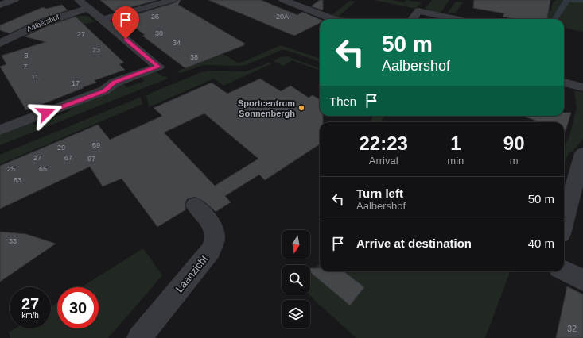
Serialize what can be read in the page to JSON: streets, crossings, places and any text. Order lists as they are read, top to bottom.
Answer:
{
  "streets": {
    "street": ["Aalbershof", "Laanzicht"]
  },
  "places": ["Sportcentrum Sonnenbergh"],
  "house_numbers": [
    "26",
    "20A",
    "30",
    "27",
    "34",
    "23",
    "3",
    "38",
    "7",
    "11",
    "17",
    "69",
    "29",
    "27",
    "67",
    "97",
    "25",
    "65",
    "63",
    "33",
    "32"
  ],
  "north": "bottom",
  "page": {
    "turn": ["50 m", "Aalbershof"],
    "then": "Then",
    "eta": [
      "22:23",
      "Arrival",
      "1",
      "min",
      "90",
      "m"
    ],
    "list": [
      {
        "name": "Turn left",
        "note": "Aalbershof",
        "value": "50 m"
      },
      {
        "name": "Arrive at destination",
        "value": "40 m"
      }
    ],
    "speed": "27 km/h",
    "limit": "30"
  }
}
